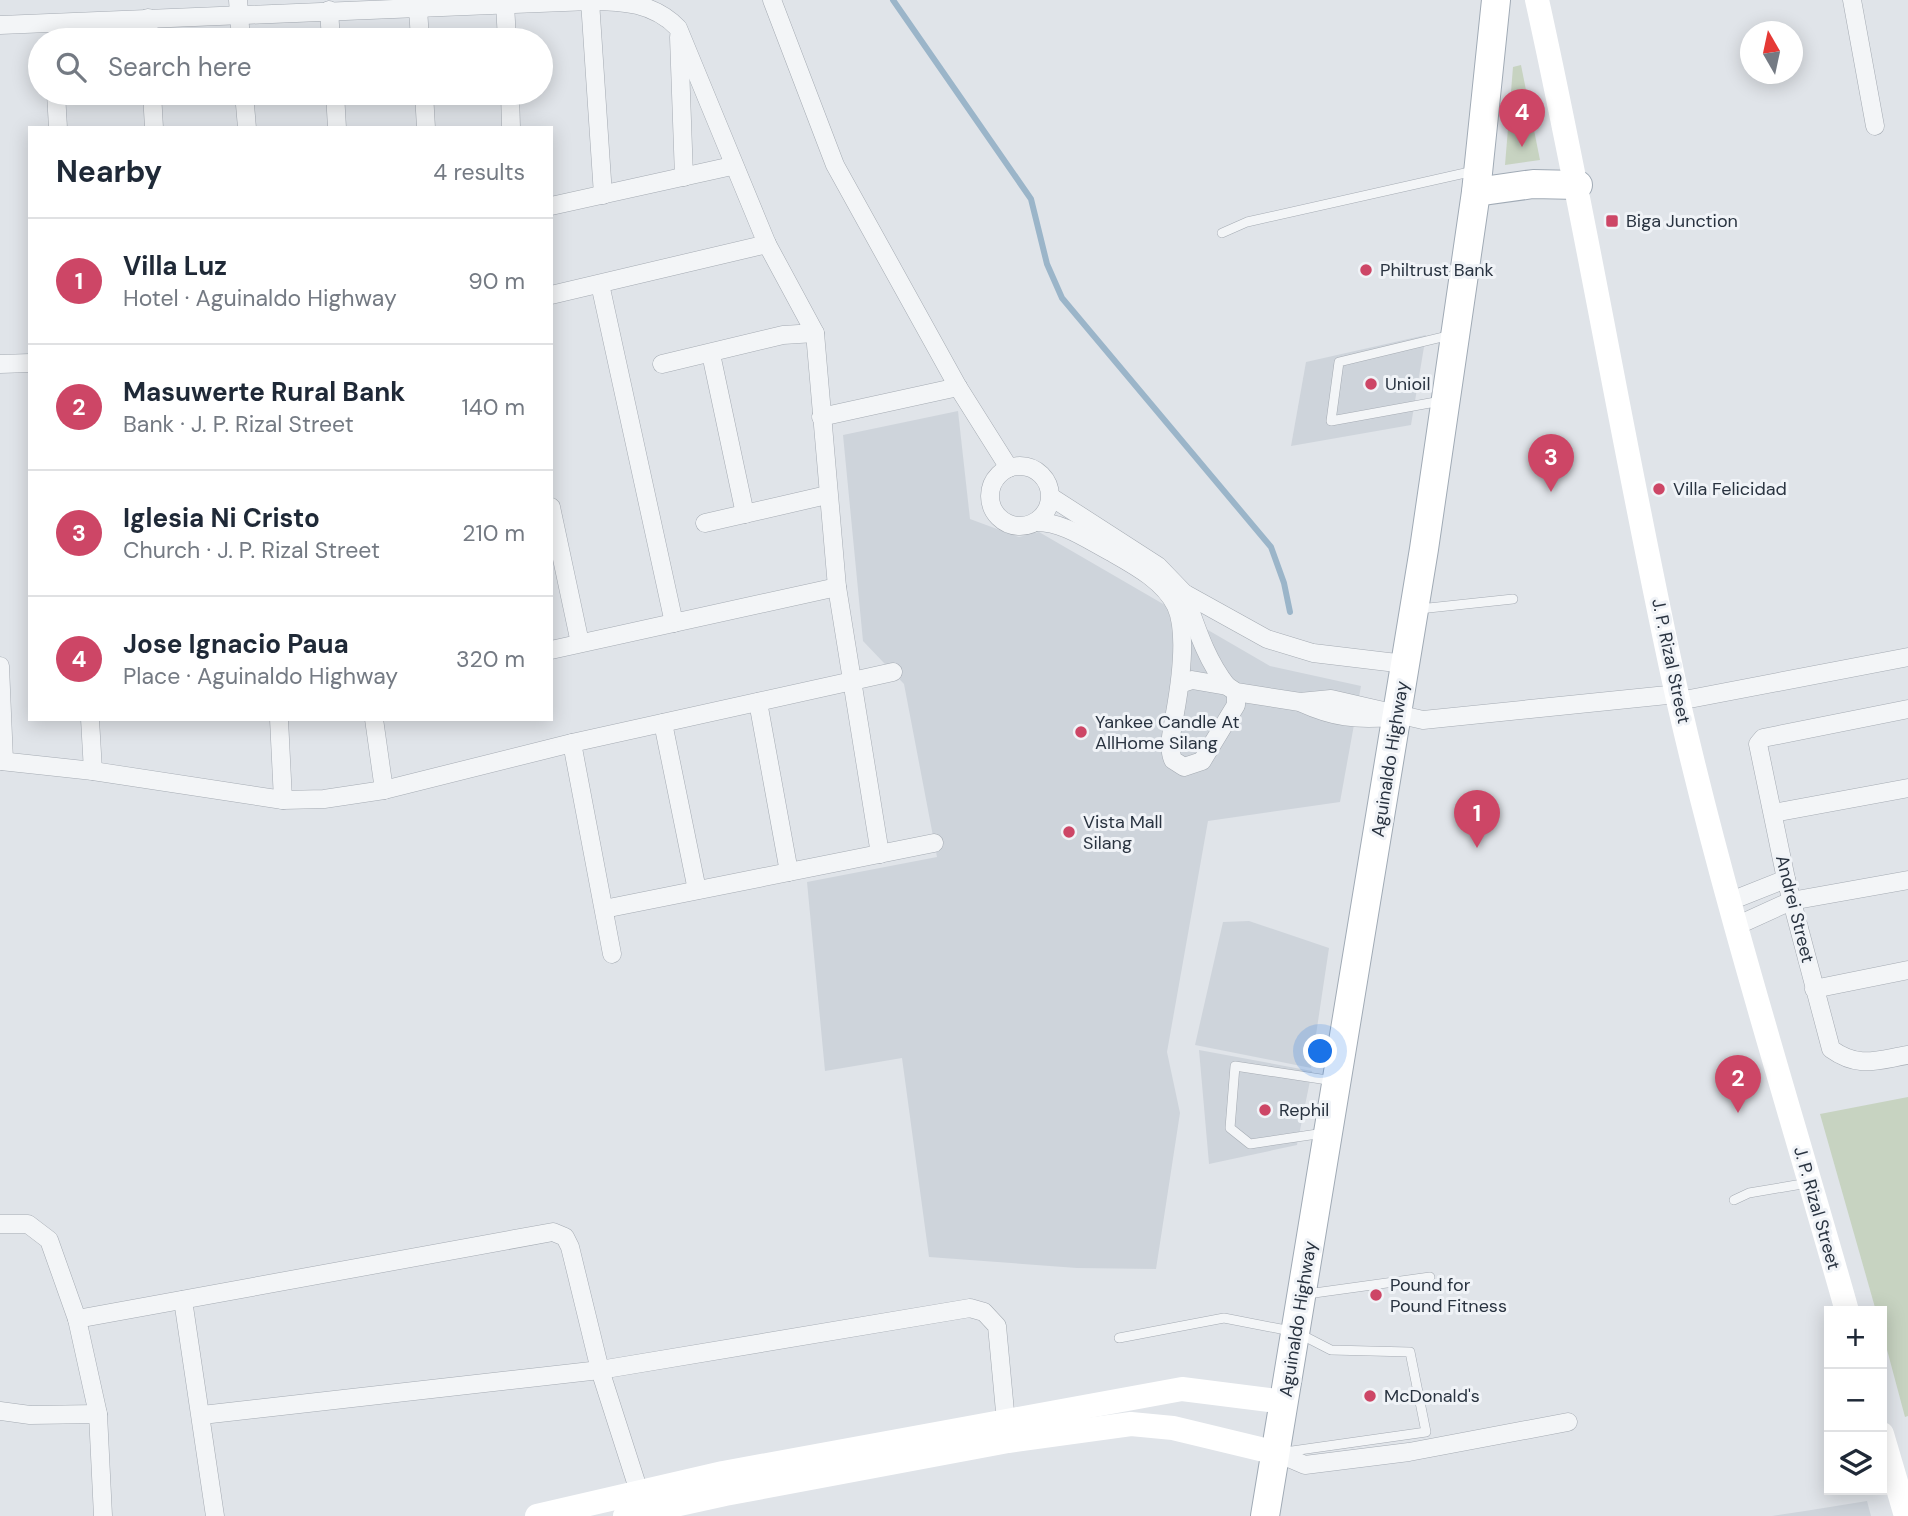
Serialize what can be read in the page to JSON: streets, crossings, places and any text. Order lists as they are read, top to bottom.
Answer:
{
  "streets": {
    "main road": ["J. P. Rizal Street", "Aguinaldo Highway"],
    "street": ["Andrei Street"]
  },
  "places": {
    "transit": ["Biga Junction"],
    "other": [
      "Philtrust Bank",
      "Unioil",
      "Villa Felicidad",
      "Yankee Candle At AllHome Silang",
      "Vista Mall Silang",
      "Rephil",
      "Pound for Pound Fitness",
      "McDonald's"
    ]
  },
  "north": "top",
  "page": {
    "search": "Search here",
    "pins": [
      "4",
      "3",
      "1",
      "2"
    ],
    "heading": ["Nearby", "4 results"],
    "list": [
      {
        "mark": "1",
        "name": "Villa Luz",
        "note": "Hotel · Aguinaldo Highway",
        "value": "90 m"
      },
      {
        "mark": "2",
        "name": "Masuwerte Rural Bank",
        "note": "Bank · J. P. Rizal Street",
        "value": "140 m"
      },
      {
        "mark": "3",
        "name": "Iglesia Ni Cristo",
        "note": "Church · J. P. Rizal Street",
        "value": "210 m"
      },
      {
        "mark": "4",
        "name": "Jose Ignacio Paua",
        "note": "Place · Aguinaldo Highway",
        "value": "320 m"
      }
    ],
    "map_buttons": ["+", "−"]
  }
}
